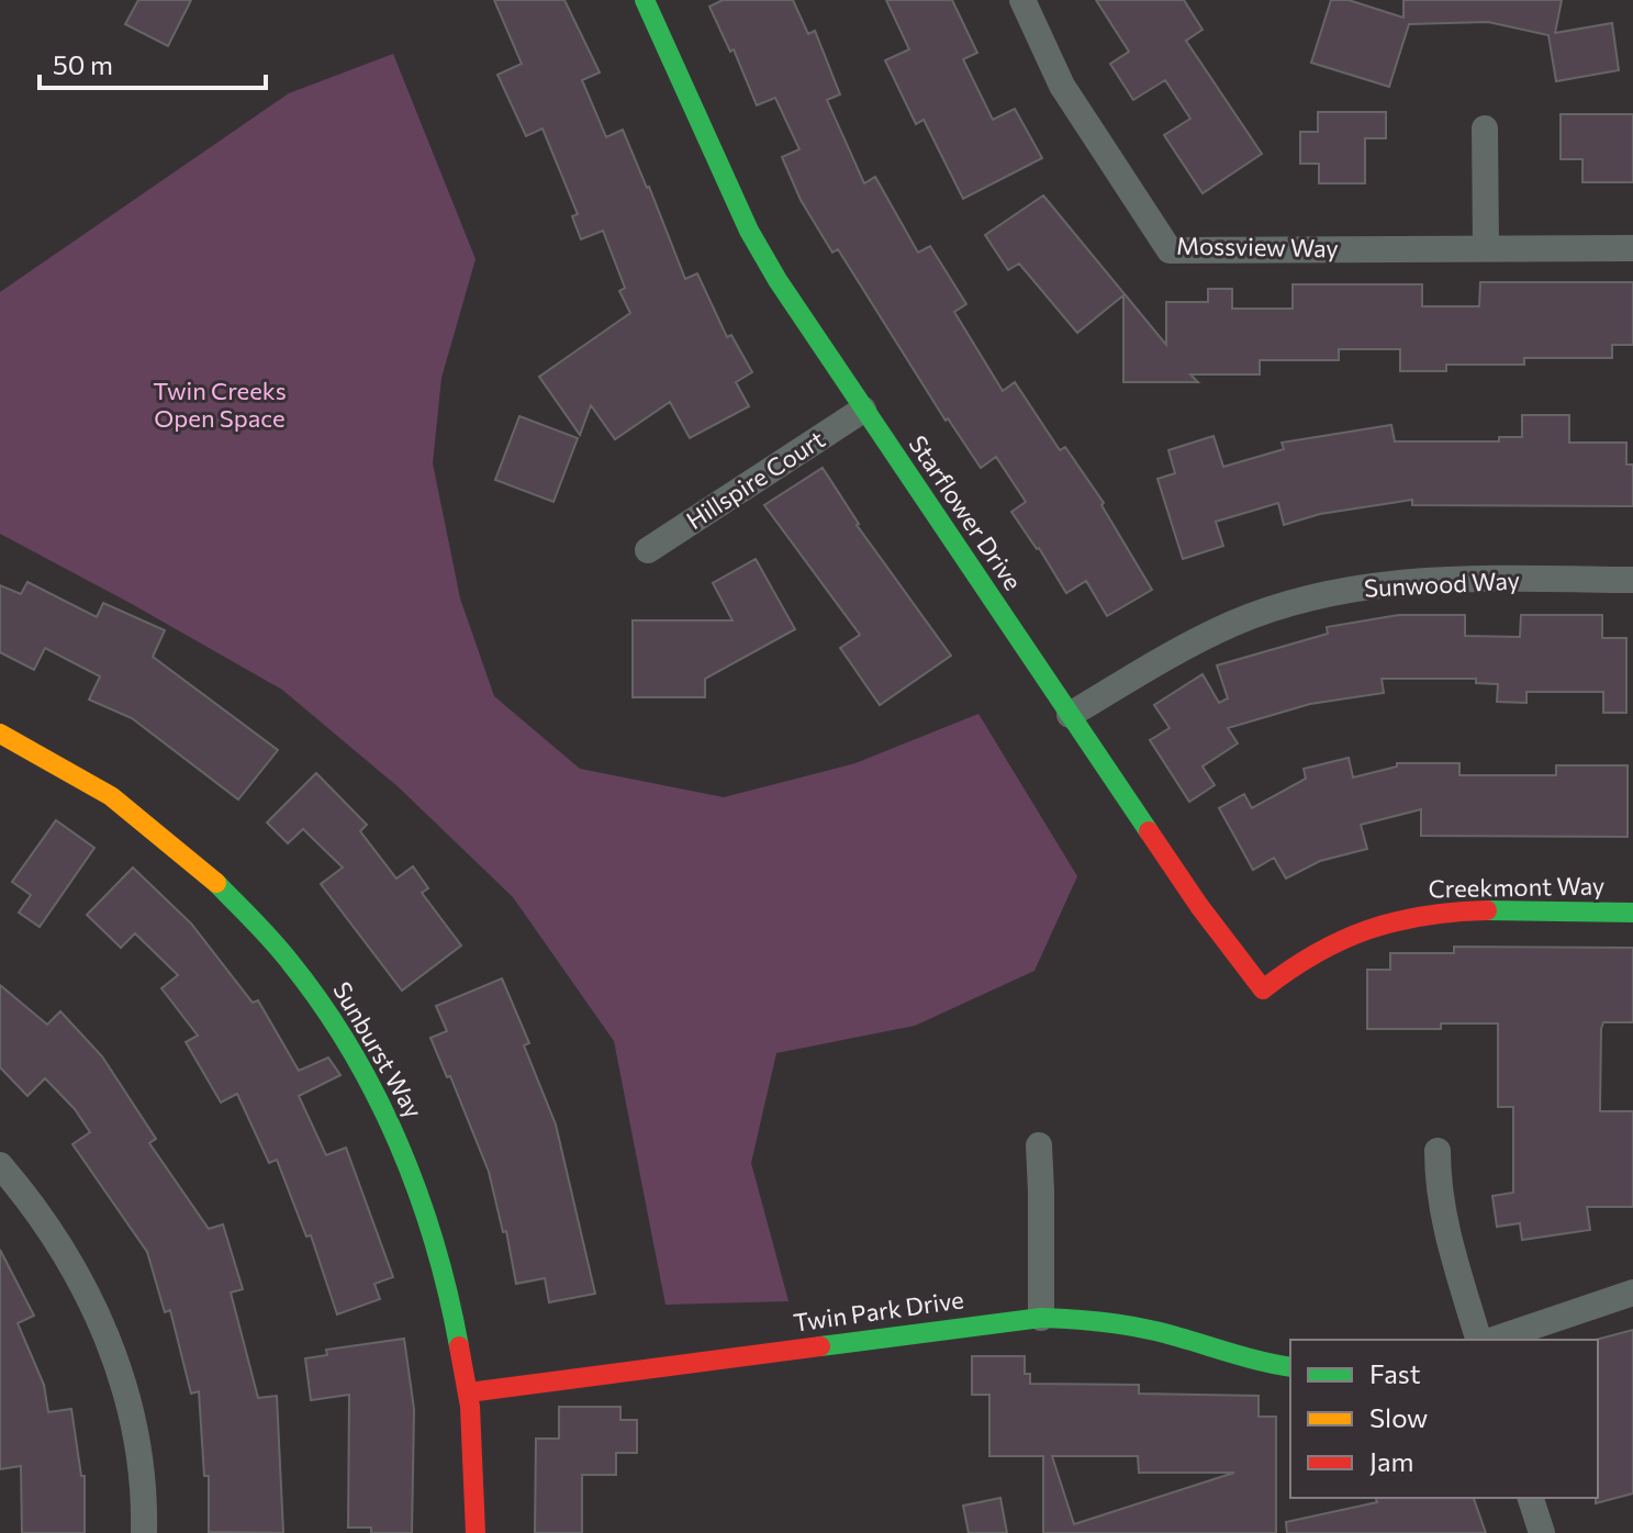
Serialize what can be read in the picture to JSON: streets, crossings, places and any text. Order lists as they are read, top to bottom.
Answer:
{
  "streets": {
    "street": [
      "Mossview Way",
      "Hillspire Court",
      "Starflower Drive",
      "Sunwood Way",
      "Creekmont Way",
      "Sunburst Way",
      "Twin Park Drive"
    ]
  },
  "crossings": [
    ["Hillspire Court", "Starflower Drive"],
    ["Starflower Drive", "Sunwood Way"],
    ["Starflower Drive", "Creekmont Way"],
    ["Sunburst Way", "Twin Park Drive"]
  ],
  "parks": ["Twin Creeks Open Space"],
  "legend": ["Fast", "Slow", "Jam"],
  "scale_bar": "50 m"
}
